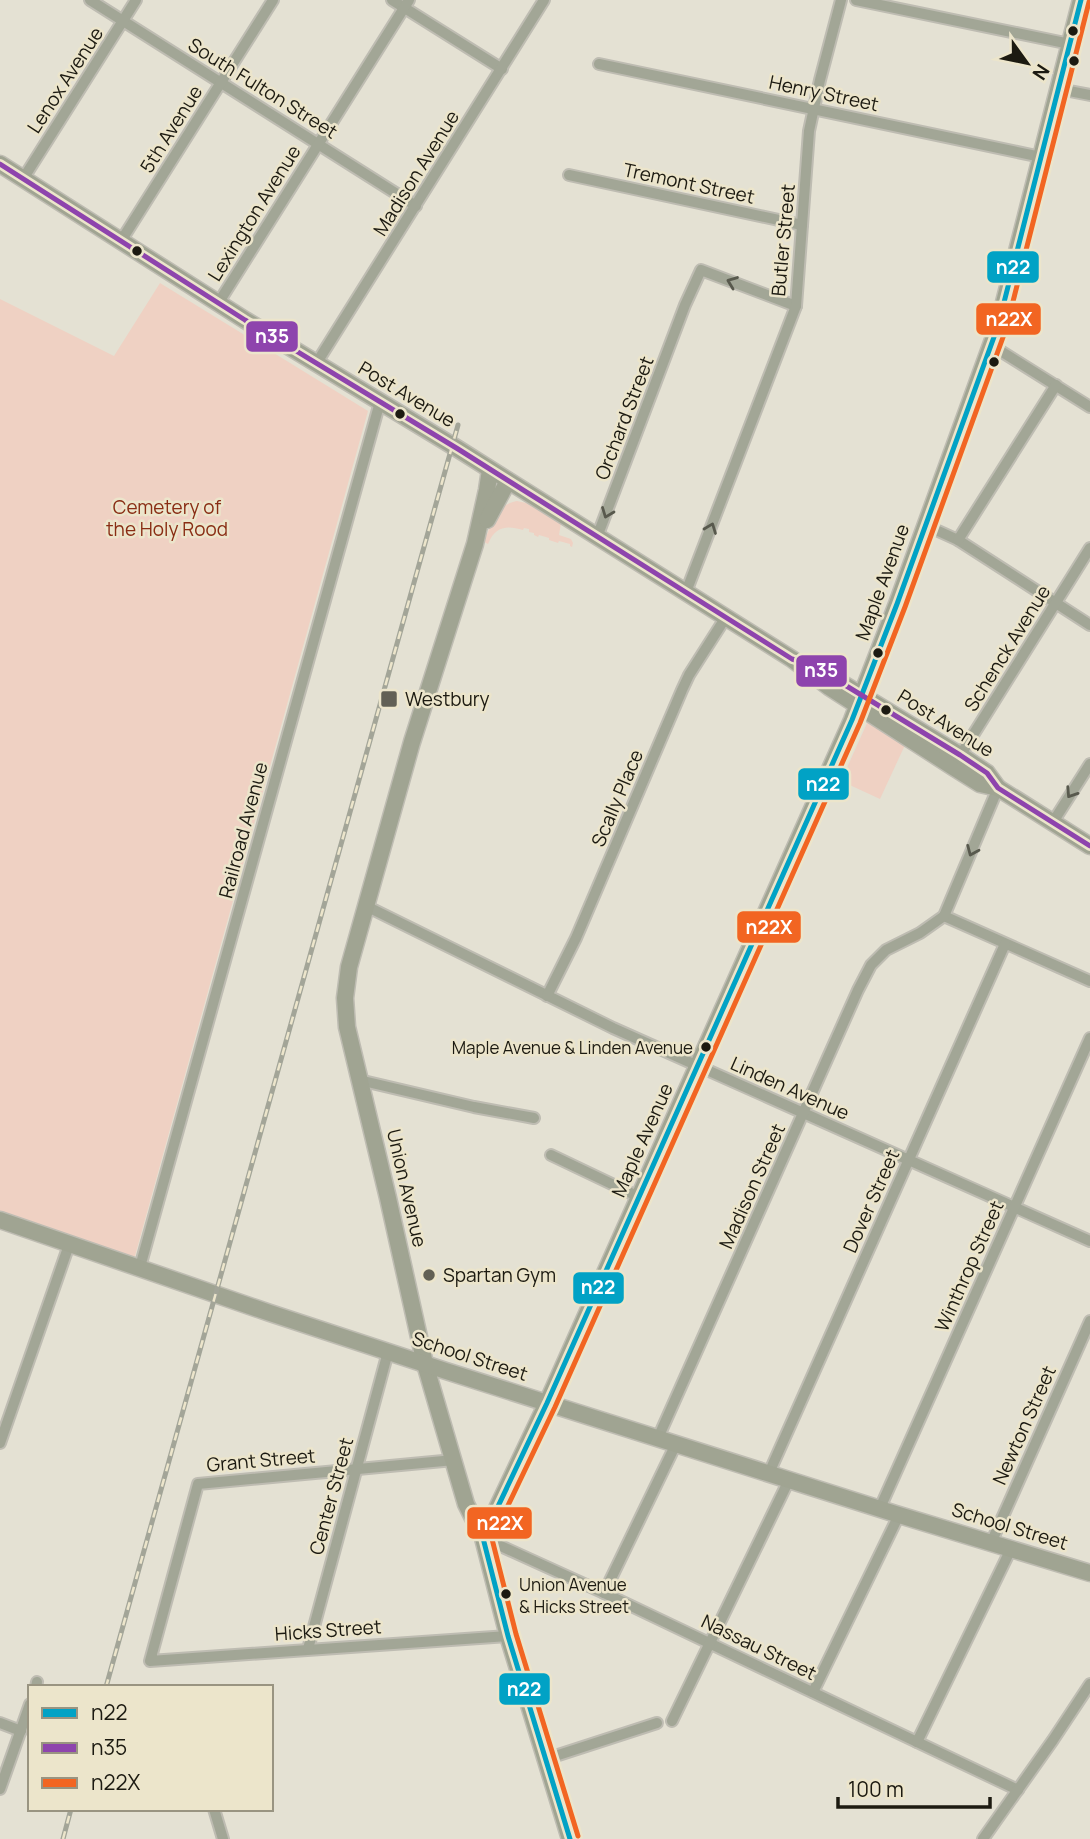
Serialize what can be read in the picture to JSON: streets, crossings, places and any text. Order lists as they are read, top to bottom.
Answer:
{
  "streets": {
    "main road": [
      "Post Avenue",
      "Maple Avenue",
      "Union Avenue",
      "School Street"
    ],
    "street": [
      "Lenox Avenue",
      "South Fulton Street",
      "Henry Street",
      "5th Avenue",
      "Madison Avenue",
      "Tremont Street",
      "Lexington Avenue",
      "Butler Street",
      "Orchard Street",
      "Schenck Avenue",
      "Scally Place",
      "Railroad Avenue",
      "Linden Avenue",
      "Madison Street",
      "Dover Street",
      "Winthrop Street",
      "Newton Street",
      "Grant Street",
      "Center Street",
      "Hicks Street",
      "Nassau Street"
    ]
  },
  "crossings": [
    ["Lenox Avenue", "South Fulton Street"],
    ["Lenox Avenue", "Post Avenue"],
    ["South Fulton Street", "5th Avenue"],
    ["South Fulton Street", "Madison Avenue"],
    ["South Fulton Street", "Lexington Avenue"],
    ["Henry Street", "Butler Street"],
    ["Henry Street", "Maple Avenue"],
    ["5th Avenue", "Post Avenue"],
    ["Madison Avenue", "Post Avenue"],
    ["Tremont Street", "Butler Street"],
    ["Lexington Avenue", "Post Avenue"],
    ["Butler Street", "Post Avenue"],
    ["Butler Street", "Orchard Street"],
    ["Post Avenue", "Orchard Street"],
    ["Post Avenue", "Maple Avenue"],
    ["Post Avenue", "Schenck Avenue"],
    ["Post Avenue", "Scally Place"],
    ["Post Avenue", "Railroad Avenue"],
    ["Post Avenue", "Union Avenue"],
    ["Maple Avenue", "Linden Avenue"],
    ["Maple Avenue", "Union Avenue"],
    ["Maple Avenue", "School Street"],
    ["Maple Avenue", "Nassau Street"],
    ["Scally Place", "Linden Avenue"],
    ["Railroad Avenue", "School Street"],
    ["Linden Avenue", "Madison Street"],
    ["Linden Avenue", "Union Avenue"],
    ["Linden Avenue", "Dover Street"],
    ["Linden Avenue", "Winthrop Street"],
    ["Madison Street", "School Street"],
    ["Union Avenue", "School Street"],
    ["Union Avenue", "Grant Street"],
    ["Union Avenue", "Hicks Street"],
    ["Union Avenue", "Nassau Street"],
    ["Dover Street", "School Street"],
    ["Winthrop Street", "School Street"],
    ["School Street", "Newton Street"],
    ["School Street", "Center Street"],
    ["Grant Street", "Center Street"],
    ["Grant Street", "Hicks Street"],
    ["Center Street", "Hicks Street"]
  ],
  "one_way": ["Butler Street"],
  "parks": ["Cemetery of the Holy Rood"],
  "places": {
    "transit": ["Westbury"],
    "other": ["Maple Avenue & Linden Avenue", "Spartan Gym", "Union Avenue & Hicks Street"]
  },
  "lines": ["transit line n22", "transit line n22X", "transit line n35"],
  "legend": ["n22", "n35", "n22X"],
  "scale_bar": "100 m",
  "north": "bottom right"
}
